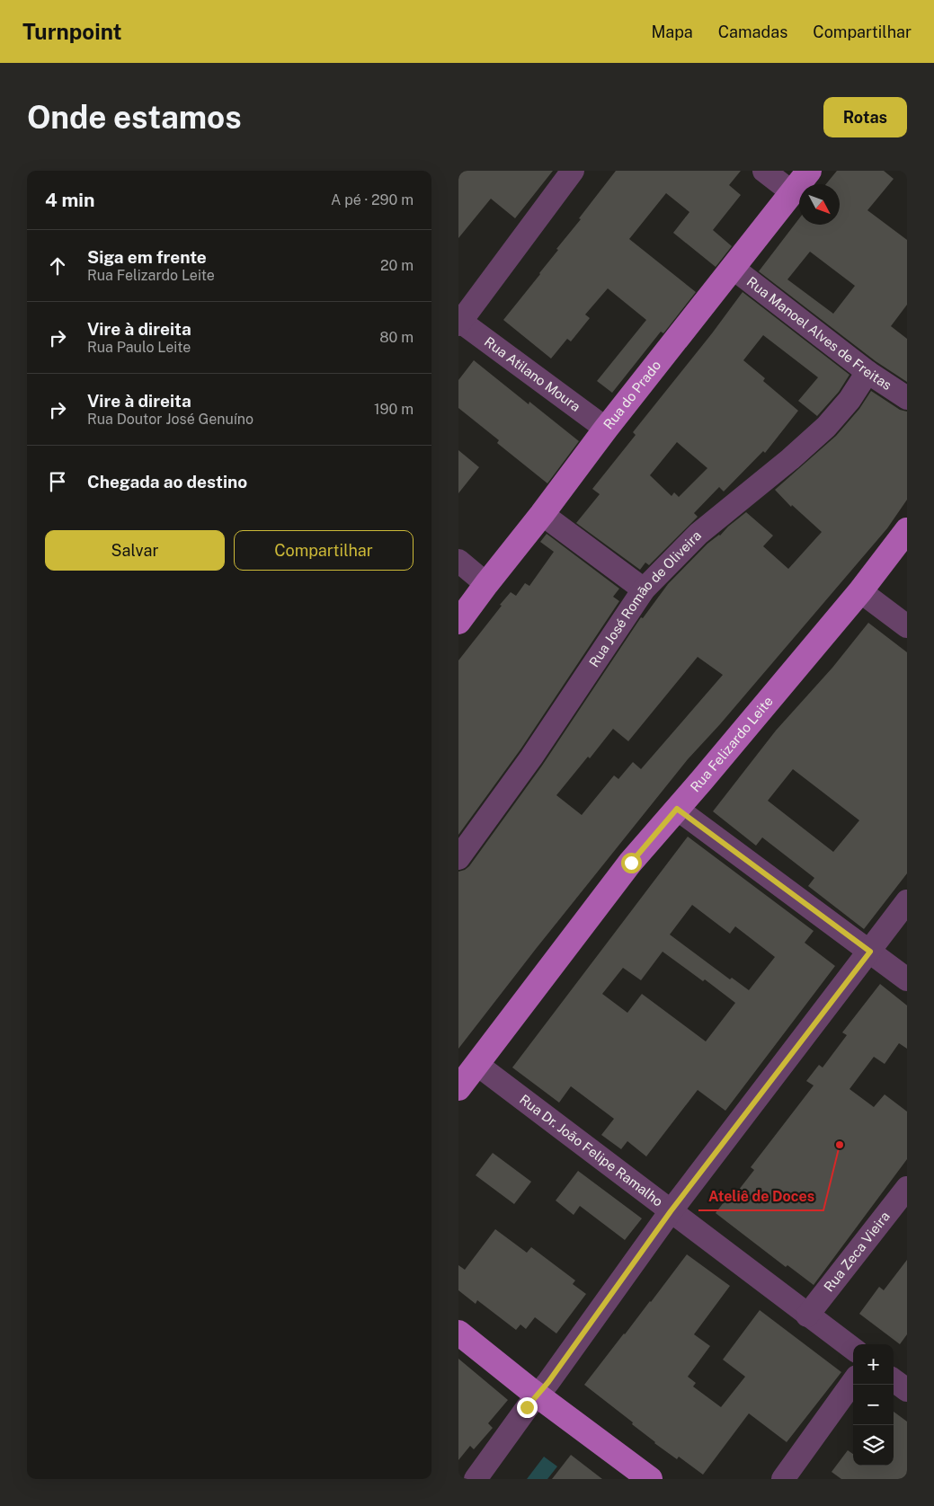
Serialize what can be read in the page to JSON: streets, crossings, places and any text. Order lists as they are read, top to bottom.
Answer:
{
  "streets": {
    "main road": ["Rua do Prado", "Rua Felizardo Leite"],
    "street": [
      "Rua Manoel Alves de Freitas",
      "Rua Atilano Moura",
      "Rua José Romão de Oliveira",
      "Rua Dr. João Felipe Ramalho",
      "Rua Zeca Vieira"
    ]
  },
  "crossings": [
    ["Rua Manoel Alves de Freitas", "Rua do Prado"],
    ["Rua Manoel Alves de Freitas", "Rua José Romão de Oliveira"],
    ["Rua Atilano Moura", "Rua do Prado"],
    ["Rua Felizardo Leite", "Rua Dr. João Felipe Ramalho"],
    ["Rua Dr. João Felipe Ramalho", "Rua Zeca Vieira"]
  ],
  "places": ["Ateliê de Doces"],
  "north": "bottom right",
  "page": {
    "header": "Turnpoint",
    "nav": ["Mapa", "Camadas", "Compartilhar"],
    "buttons": [
      "Rotas",
      ["Salvar", "Compartilhar"]
    ],
    "title": "Onde estamos",
    "heading": ["4 min", "A pé · 290 m"],
    "list": [
      ["Siga em frente", "Rua Felizardo Leite", "20 m"],
      ["Vire à direita", "Rua Paulo Leite", "80 m"],
      ["Vire à direita", "Rua Doutor José Genuíno", "190 m"],
      "Chegada ao destino"
    ],
    "map_buttons": ["+", "−"]
  }
}
